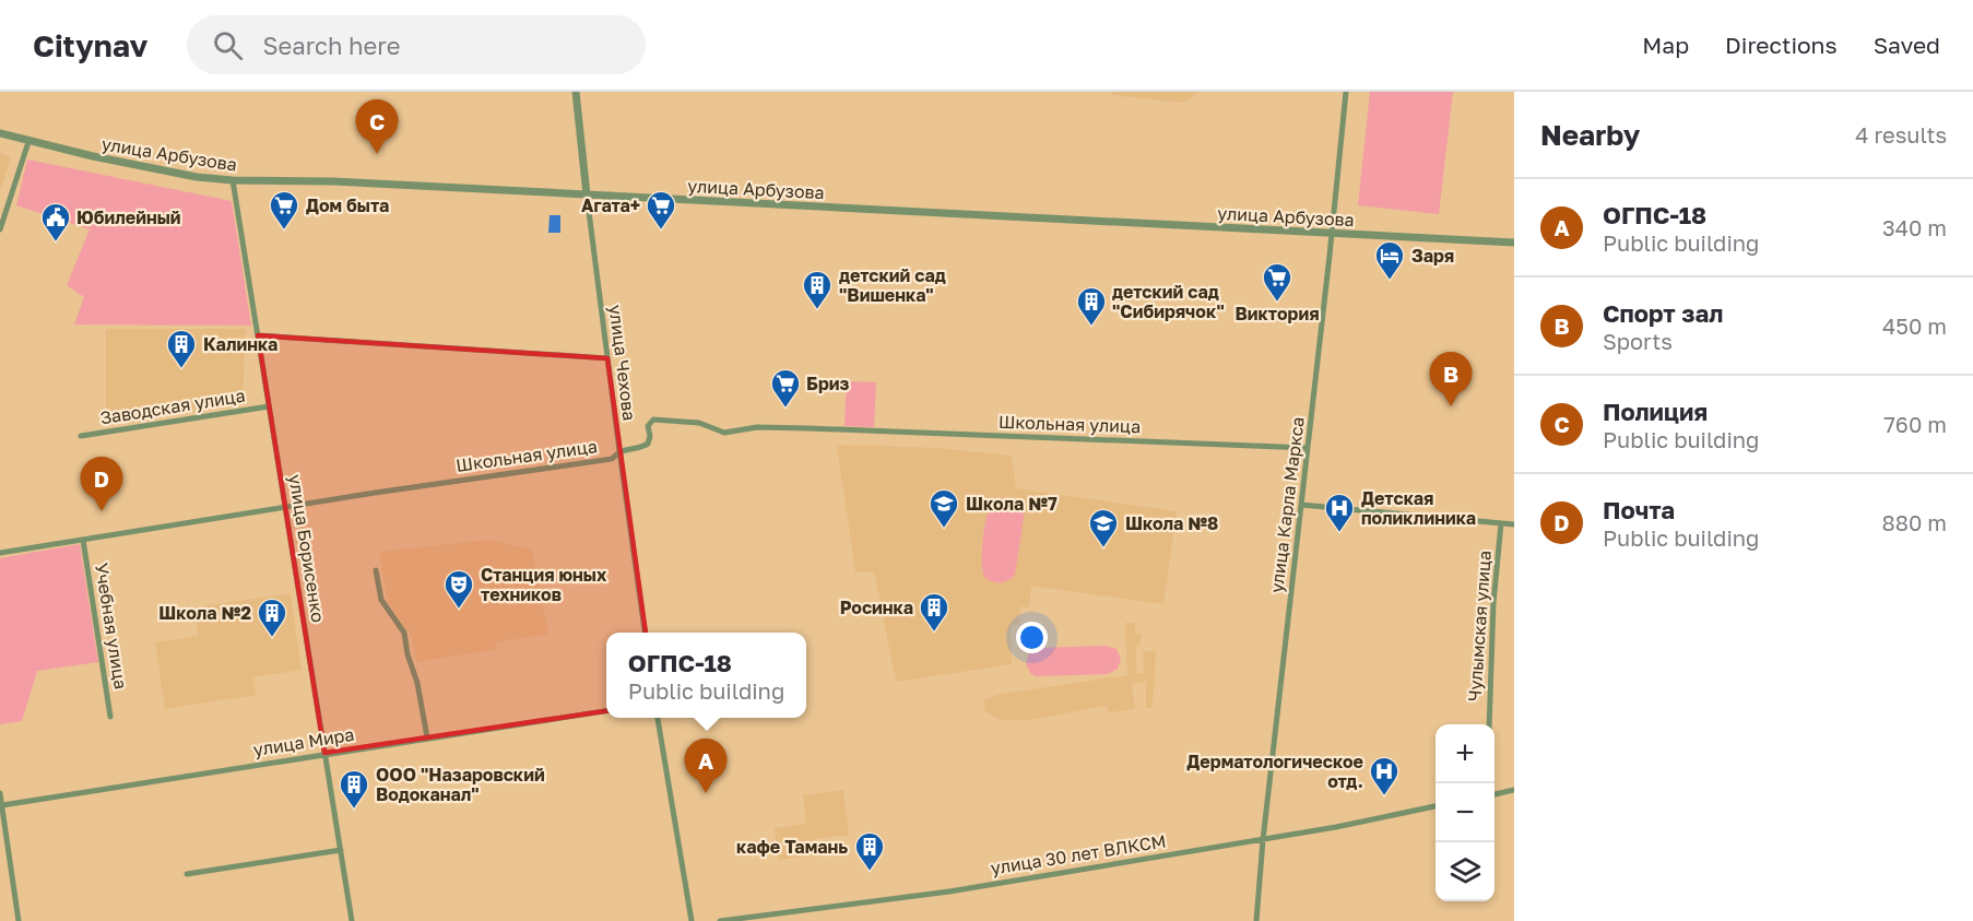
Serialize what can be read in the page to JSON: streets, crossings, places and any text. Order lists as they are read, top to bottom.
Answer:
{
  "streets": {
    "street": [
      "улица Арбузова",
      "улица Чехова",
      "Заводская улица",
      "Школьная улица",
      "улица Карла Маркса",
      "улица Борисенко",
      "Учебная улица",
      "Чулымская улица",
      "улица Мира",
      "улица 30 лет ВЛКСМ"
    ]
  },
  "crossings": [
    ["улица Арбузова", "улица Чехова"],
    ["улица Арбузова", "улица Карла Маркса"],
    ["улица Арбузова", "улица Борисенко"],
    ["улица Чехова", "Школьная улица"],
    ["Заводская улица", "улица Борисенко"],
    ["Школьная улица", "улица Карла Маркса"],
    ["Школьная улица", "улица Борисенко"],
    ["Школьная улица", "Учебная улица"],
    ["улица Карла Маркса", "улица 30 лет ВЛКСМ"],
    ["улица Борисенко", "улица Мира"]
  ],
  "places": {
    "supermarket": [
      "Дом быта",
      "Агата+",
      "Виктория",
      "Бриз"
    ],
    "public building": ["Юбилейный"],
    "hotel": ["Заря"],
    "building": [
      "детский сад \"Вишенка\"",
      "детский сад \"Сибирячок\"",
      "Калинка",
      "Росинка",
      "Школа №2",
      "ООО \"Назаровский Водоканал\"",
      "кафе Тамань"
    ],
    "school or university": ["Школа №7", "Школа №8"],
    "hospital": ["Детская поликлиника", "Дерматологическое отд."],
    "theatre": ["Станция юных техников"]
  },
  "page": {
    "header": "Citynav",
    "search": "Search here",
    "nav": ["Map", "Directions", "Saved"],
    "heading": ["Nearby", "4 results"],
    "pins": [
      "C",
      "B",
      "D",
      "A"
    ],
    "list": [
      {
        "mark": "A",
        "name": "ОГПС-18",
        "note": "Public building",
        "value": "340 m"
      },
      {
        "mark": "B",
        "name": "Спорт зал",
        "note": "Sports",
        "value": "450 m"
      },
      {
        "mark": "C",
        "name": "Полиция",
        "note": "Public building",
        "value": "760 m"
      },
      {
        "mark": "D",
        "name": "Почта",
        "note": "Public building",
        "value": "880 m"
      }
    ],
    "popup": ["ОГПС-18", "Public building"],
    "map_buttons": ["+", "−"]
  }
}
